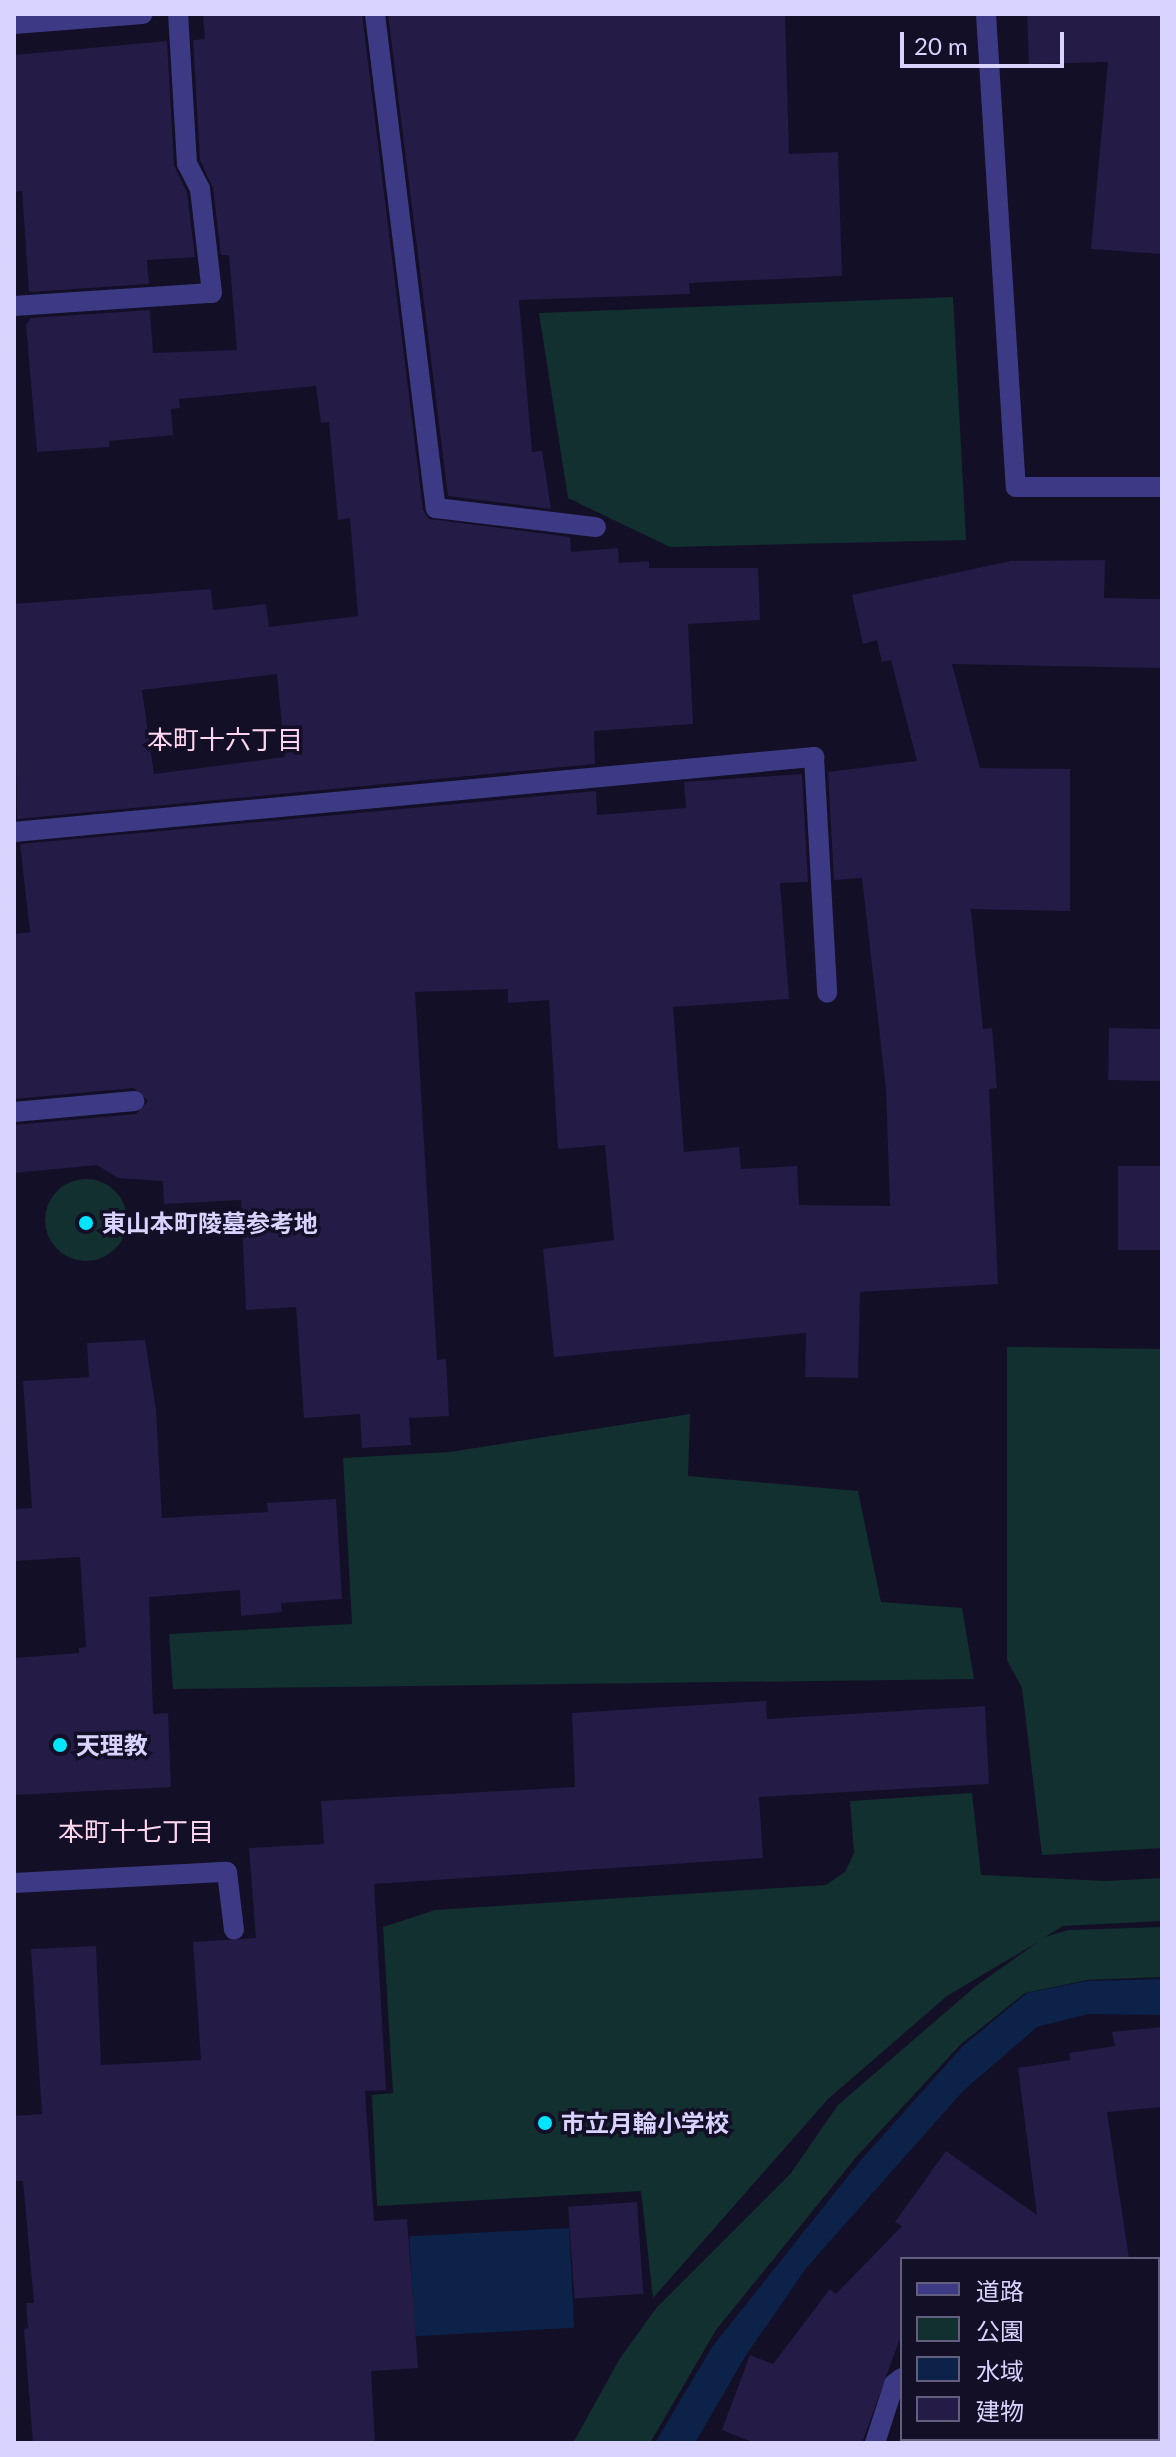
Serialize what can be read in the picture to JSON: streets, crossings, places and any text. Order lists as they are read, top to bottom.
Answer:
{
  "districts": ["本町十六丁目", "本町十七丁目"],
  "places": ["東山本町陵墓参考地", "天理教", "市立月輪小学校"],
  "legend": [
    "道路",
    "公園",
    "水域",
    "建物"
  ],
  "scale_bar": "20 m"
}
